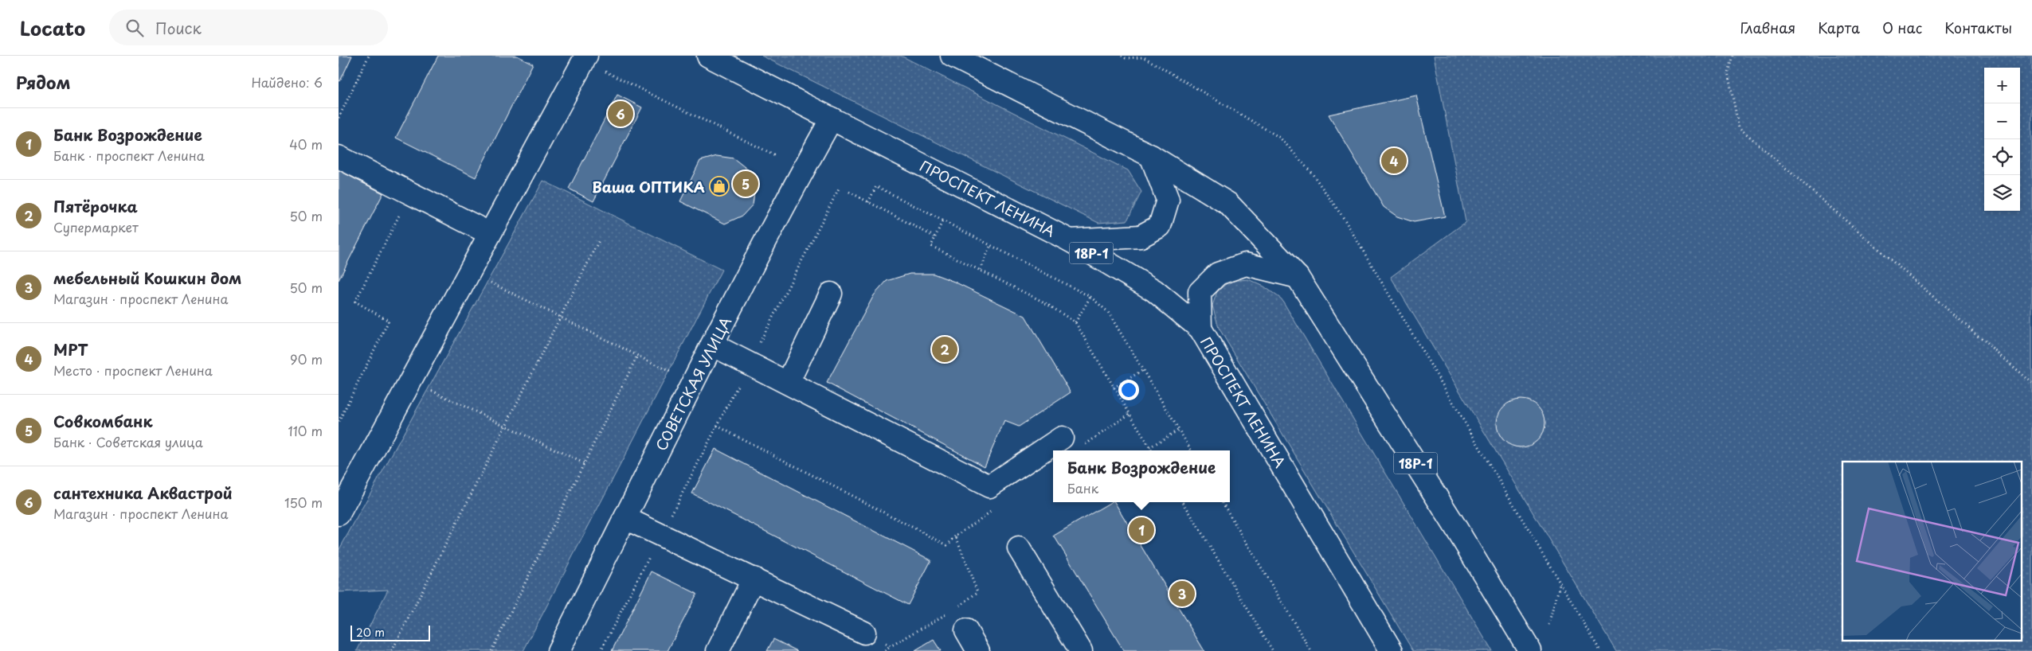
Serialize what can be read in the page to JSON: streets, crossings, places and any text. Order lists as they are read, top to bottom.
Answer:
{
  "streets": {
    "main road": ["ПРОСПЕКТ ЛЕНИНА", "18Р-1", "СОВЕТСКАЯ УЛИЦА"]
  },
  "crossings": [
    ["ПРОСПЕКТ ЛЕНИНА", "СОВЕТСКАЯ УЛИЦА"]
  ],
  "places": {
    "shop": ["Ваша ОПТИКА"]
  },
  "scale_bar": "20 m",
  "page": {
    "header": "Locato",
    "search": "Поиск",
    "nav": [
      "Главная",
      "Карта",
      "О нас",
      "Контакты"
    ],
    "heading": ["Рядом", "Найдено: 6"],
    "map_buttons": ["+", "−"],
    "pins": [
      "6",
      "4",
      "5",
      "2",
      "1",
      "3"
    ],
    "list": [
      {
        "mark": "1",
        "name": "Банк Возрождение",
        "note": "Банк · проспект Ленина",
        "value": "40 m"
      },
      {
        "mark": "2",
        "name": "Пятёрочка",
        "note": "Супермаркет",
        "value": "50 m"
      },
      {
        "mark": "3",
        "name": "мебельный Кошкин дом",
        "note": "Магазин · проспект Ленина",
        "value": "50 m"
      },
      {
        "mark": "4",
        "name": "МРТ",
        "note": "Место · проспект Ленина",
        "value": "90 m"
      },
      {
        "mark": "5",
        "name": "Совкомбанк",
        "note": "Банк · Советская улица",
        "value": "110 m"
      },
      {
        "mark": "6",
        "name": "сантехника Аквастрой",
        "note": "Магазин · проспект Ленина",
        "value": "150 m"
      }
    ],
    "popup": ["Банк Возрождение", "Банк"],
    "scale": "20 m"
  }
}
